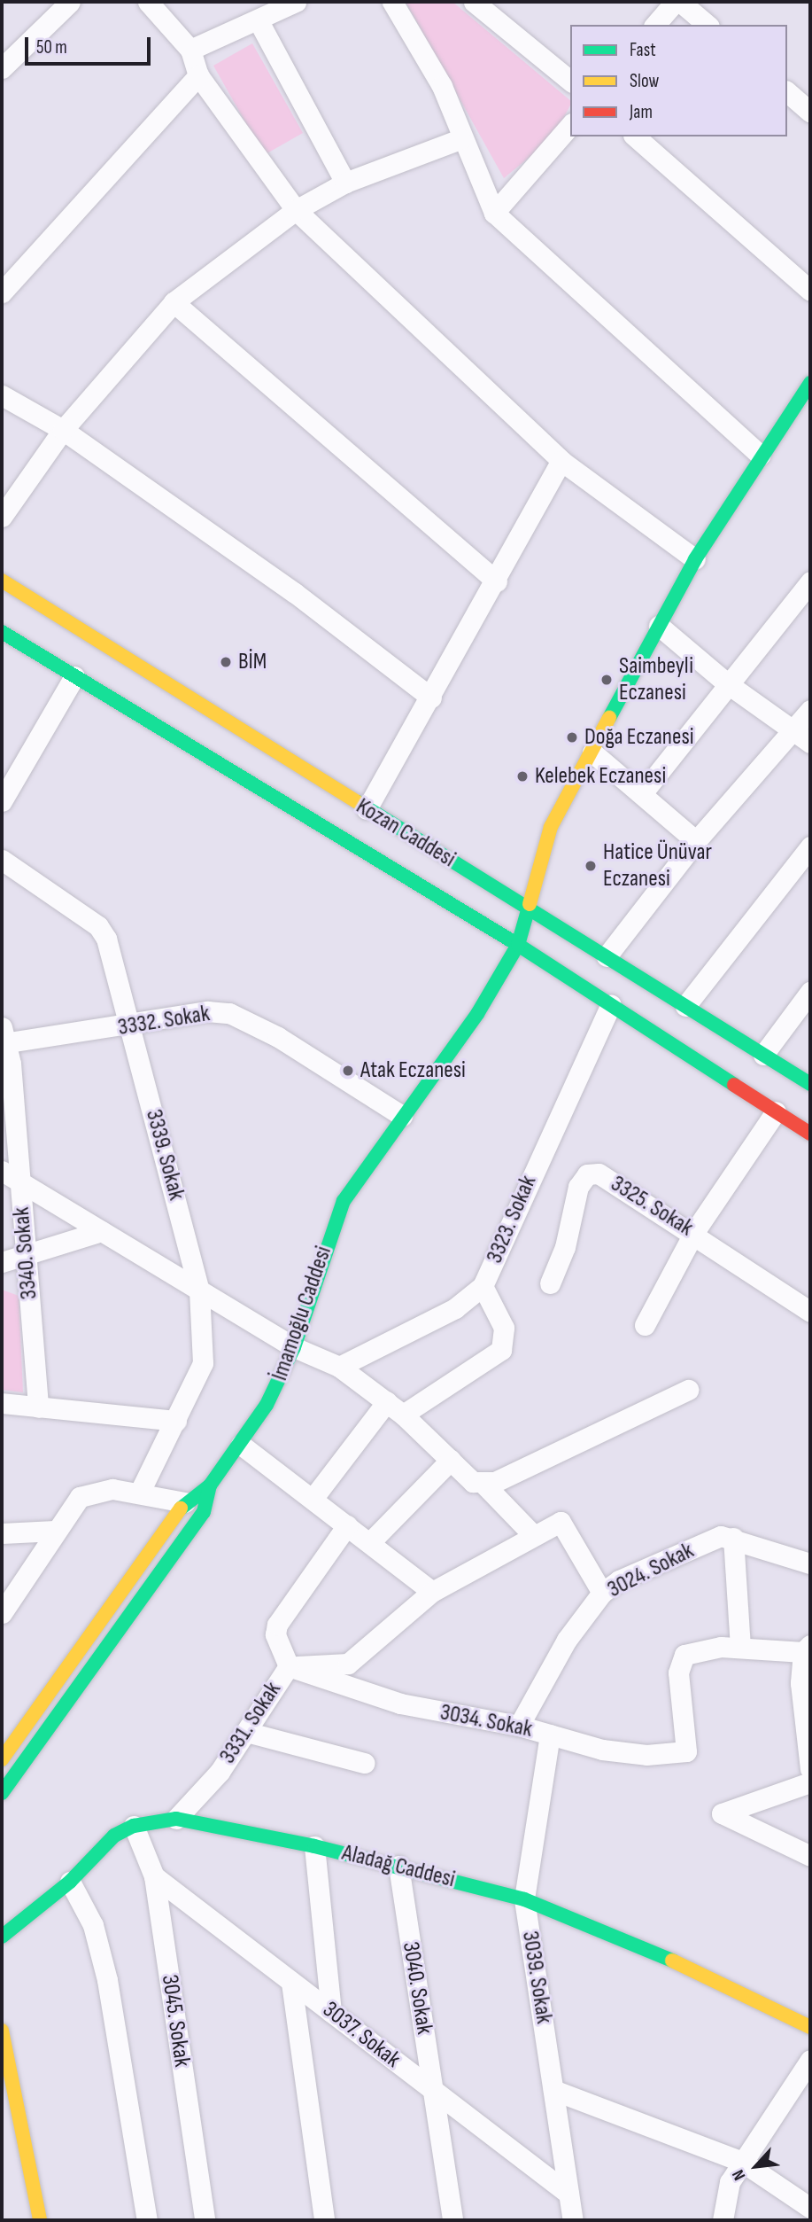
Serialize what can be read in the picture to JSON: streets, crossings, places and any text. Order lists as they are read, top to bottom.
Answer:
{
  "streets": {
    "main road": ["Kozan Caddesi", "İmamoğlu Caddesi", "Aladağ Caddesi"],
    "street": [
      "3332. Sokak",
      "3339. Sokak",
      "3325. Sokak",
      "3323. Sokak",
      "3340. Sokak",
      "3024. Sokak",
      "3034. Sokak",
      "3331. Sokak",
      "3039. Sokak",
      "3040. Sokak",
      "3045. Sokak",
      "3037. Sokak"
    ]
  },
  "crossings": [
    ["Kozan Caddesi", "3323. Sokak"],
    ["Kozan Caddesi", "İmamoğlu Caddesi"],
    ["3332. Sokak", "3339. Sokak"],
    ["3332. Sokak", "3340. Sokak"],
    ["3332. Sokak", "İmamoğlu Caddesi"],
    ["3339. Sokak", "3340. Sokak"],
    ["3024. Sokak", "3034. Sokak"],
    ["3034. Sokak", "3331. Sokak"],
    ["3034. Sokak", "3039. Sokak"],
    ["3331. Sokak", "Aladağ Caddesi"],
    ["Aladağ Caddesi", "3039. Sokak"],
    ["Aladağ Caddesi", "3040. Sokak"],
    ["Aladağ Caddesi", "3045. Sokak"],
    ["3039. Sokak", "3037. Sokak"],
    ["3040. Sokak", "3037. Sokak"],
    ["3045. Sokak", "3037. Sokak"]
  ],
  "places": [
    "BİM",
    "Saimbeyli Eczanesi",
    "Doğa Eczanesi",
    "Kelebek Eczanesi",
    "Hatice Ünüvar Eczanesi",
    "Atak Eczanesi"
  ],
  "legend": ["Fast", "Slow", "Jam"],
  "scale_bar": "50 m",
  "north": "bottom left"
}
